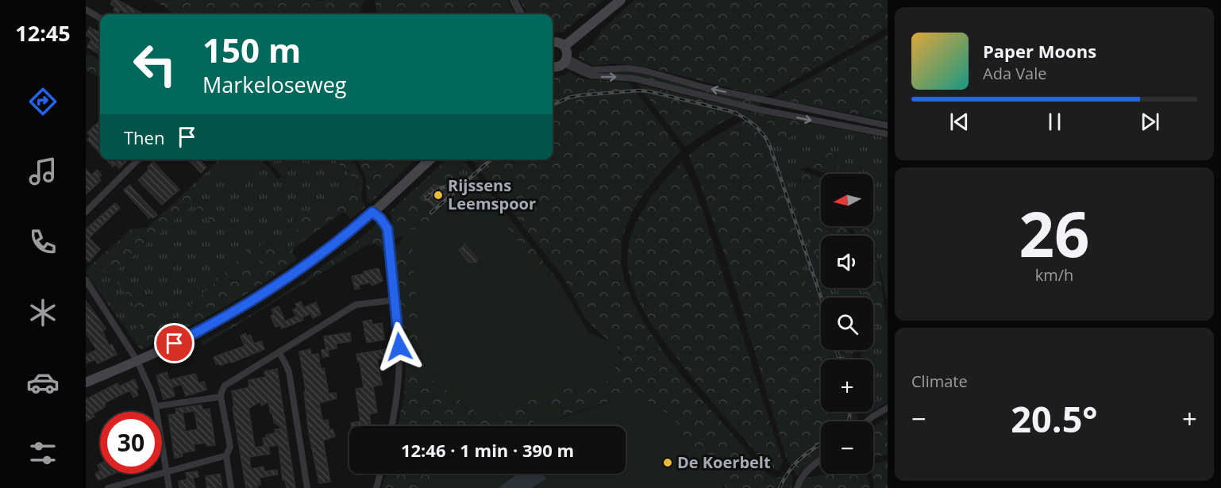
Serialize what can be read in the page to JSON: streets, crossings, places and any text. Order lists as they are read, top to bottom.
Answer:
{
  "places": ["Rijssens Leemspoor", "De Koerbelt"],
  "north": "left",
  "page": {
    "tabs": "12:45",
    "turn": ["150 m", "Markeloseweg"],
    "song": ["Paper Moons", "Ada Vale"],
    "then": "Then",
    "tile": [
      ["26", "km/h"],
      "Climate"
    ],
    "map_buttons": ["+", "−"],
    "heat": ["−", "20.5°", "+"],
    "limit": "30",
    "trip": "12:46 · 1 min · 390 m"
  }
}
